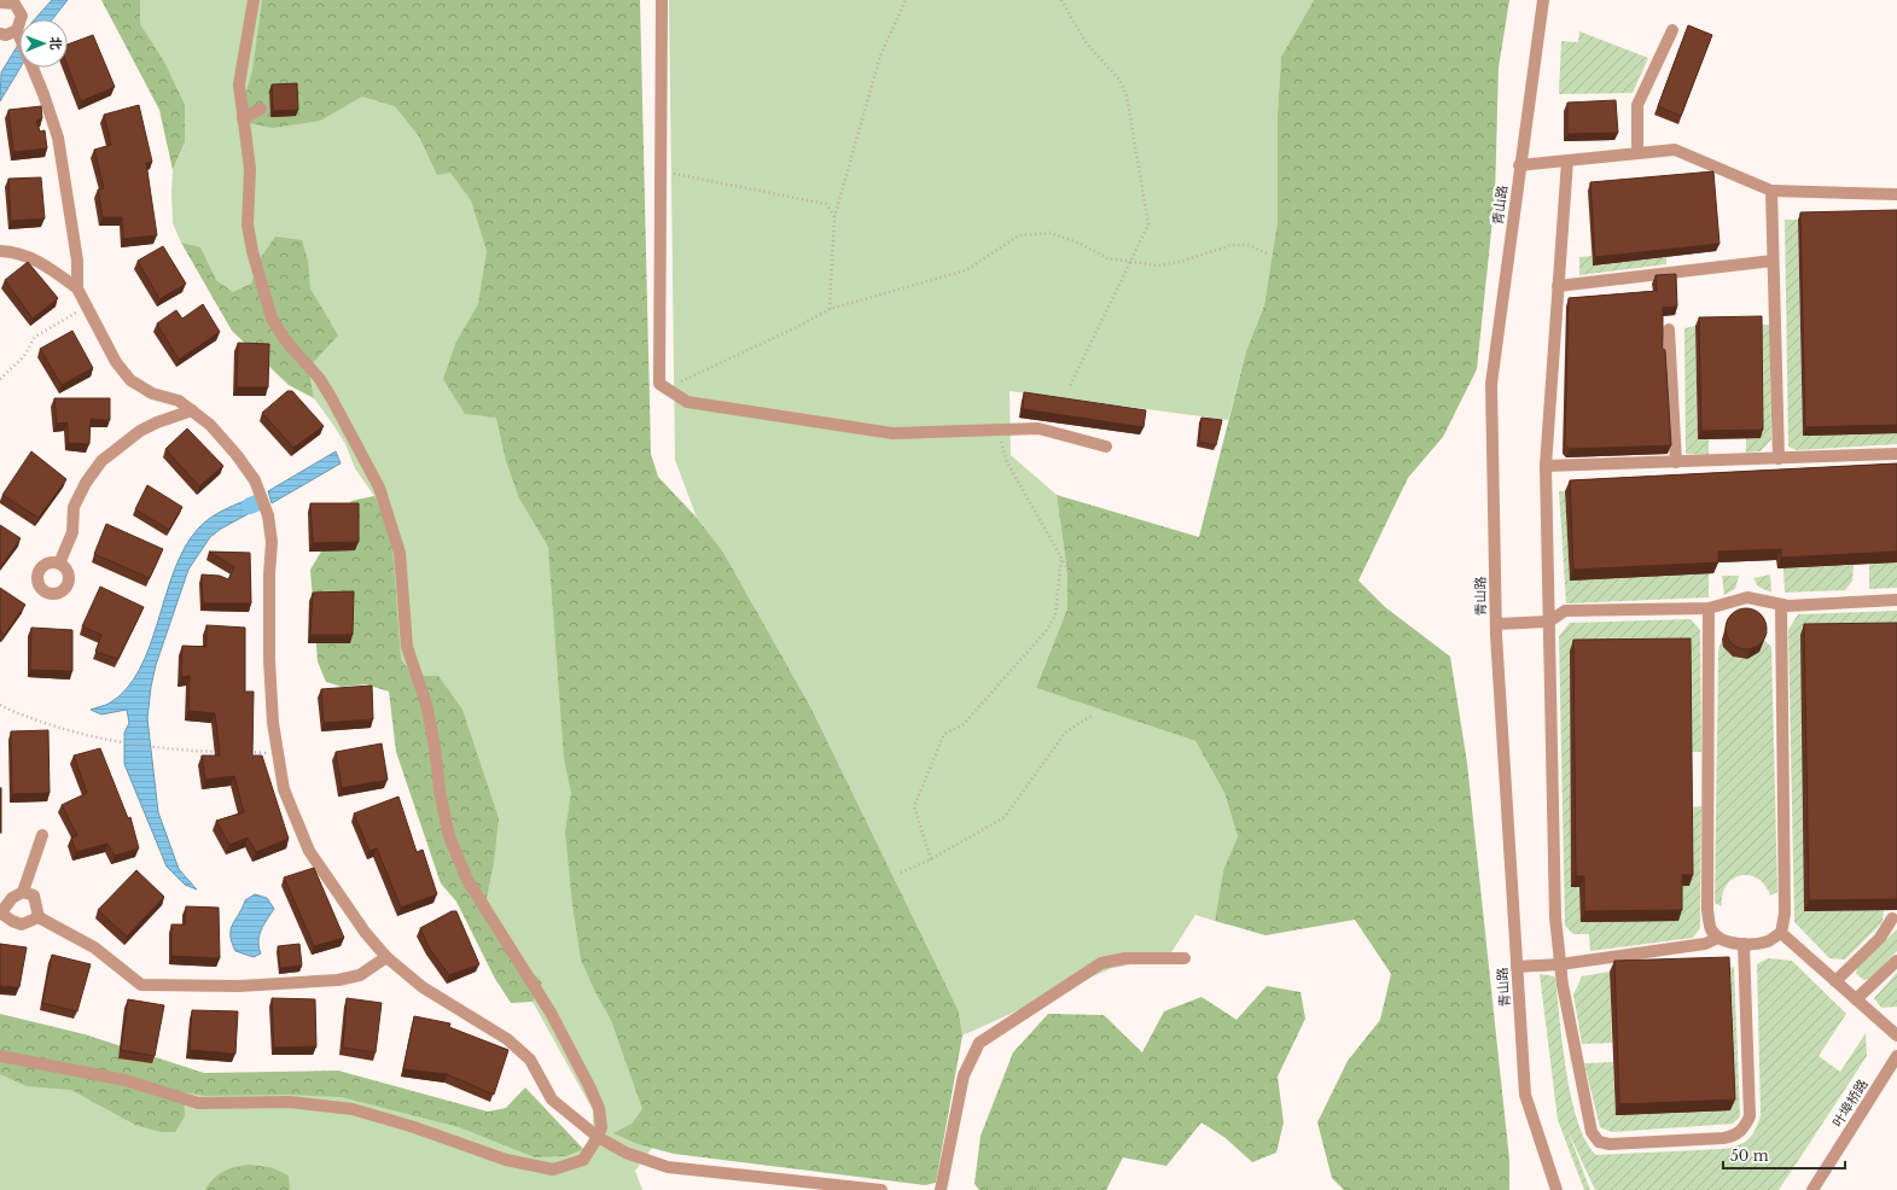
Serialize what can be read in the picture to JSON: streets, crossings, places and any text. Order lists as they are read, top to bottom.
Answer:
{
  "streets": {
    "street": ["青山路", "叶埠桥路"]
  },
  "scale_bar": "50 m",
  "north": "right"
}
